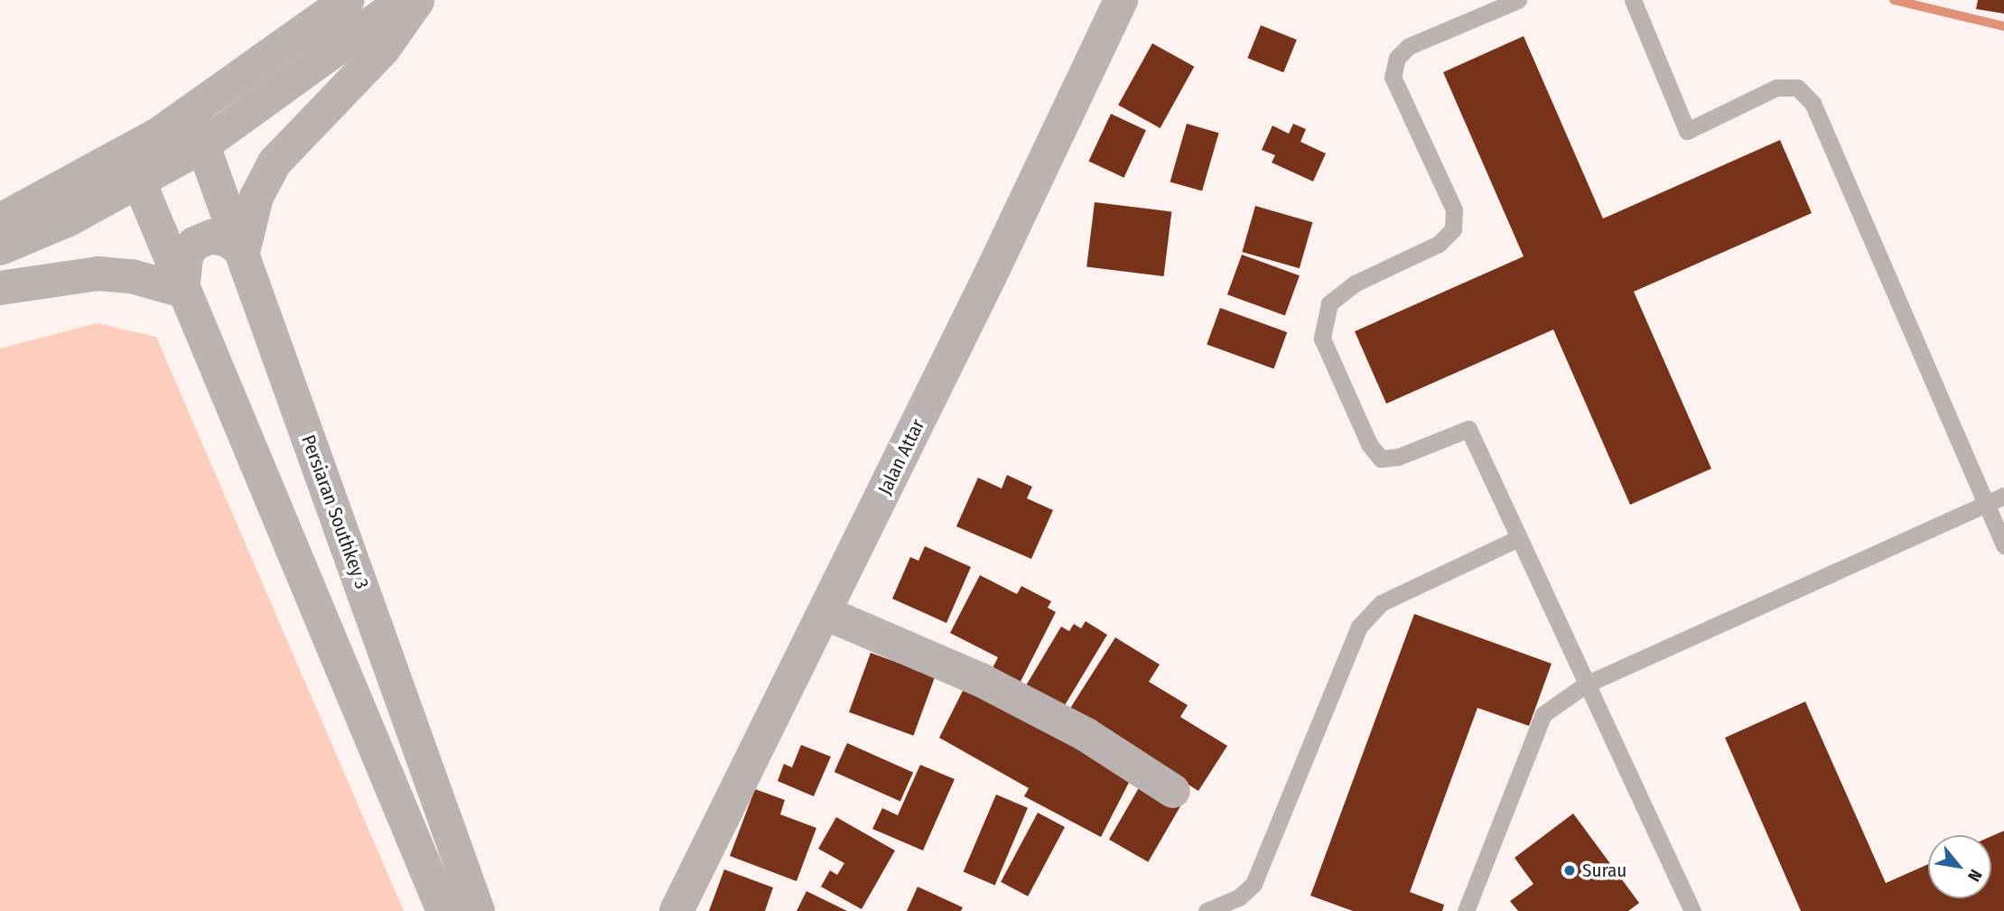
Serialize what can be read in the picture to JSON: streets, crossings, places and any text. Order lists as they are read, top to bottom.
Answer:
{
  "streets": {
    "street": ["Jalan Attar", "Persiaran Southkey 3"]
  },
  "places": ["Surau"],
  "north": "bottom right"
}
